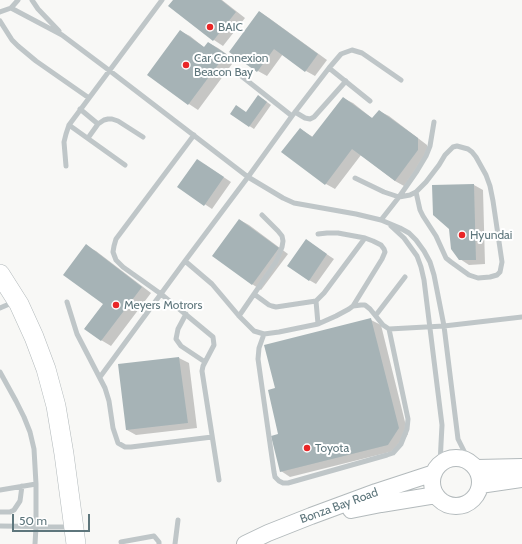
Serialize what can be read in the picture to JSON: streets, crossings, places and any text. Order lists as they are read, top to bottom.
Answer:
{
  "streets": {
    "main road": ["Bonza Bay Road"]
  },
  "places": [
    "BAIC",
    "Car Connexion Beacon Bay",
    "Hyundai",
    "Meyers Motrors",
    "Toyota"
  ],
  "scale_bar": "50 m"
}
